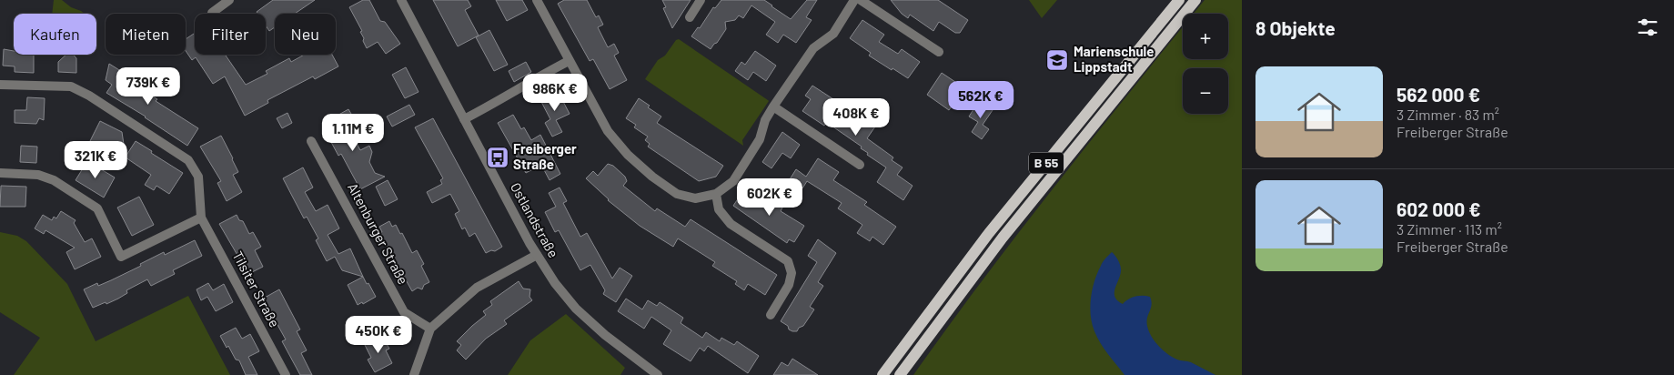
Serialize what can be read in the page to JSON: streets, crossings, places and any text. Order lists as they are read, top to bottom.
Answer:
{
  "streets": {
    "main road": ["B 55"],
    "street": ["Ostlandstraße", "Altenburger Straße", "Tilsiter Straße"]
  },
  "places": {
    "school or university": ["Marienschule Lippstadt"],
    "bus stop": ["Freiberger Straße"]
  },
  "page": {
    "heading": "8 Objekte",
    "map_buttons": ["+", "−"],
    "chip": [
      "Kaufen",
      "Mieten",
      "Filter",
      "Neu"
    ],
    "list": [
      {
        "name": "562 000 €",
        "note": "3 Zimmer · 83 m² · Freiberger Straße"
      },
      {
        "name": "602 000 €",
        "note": "3 Zimmer · 113 m² · Freiberger Straße"
      }
    ],
    "price": [
      "739K €",
      "986K €",
      "562K €",
      "408K €",
      "1.11M €",
      "321K €",
      "602K €",
      "450K €"
    ]
  }
}
